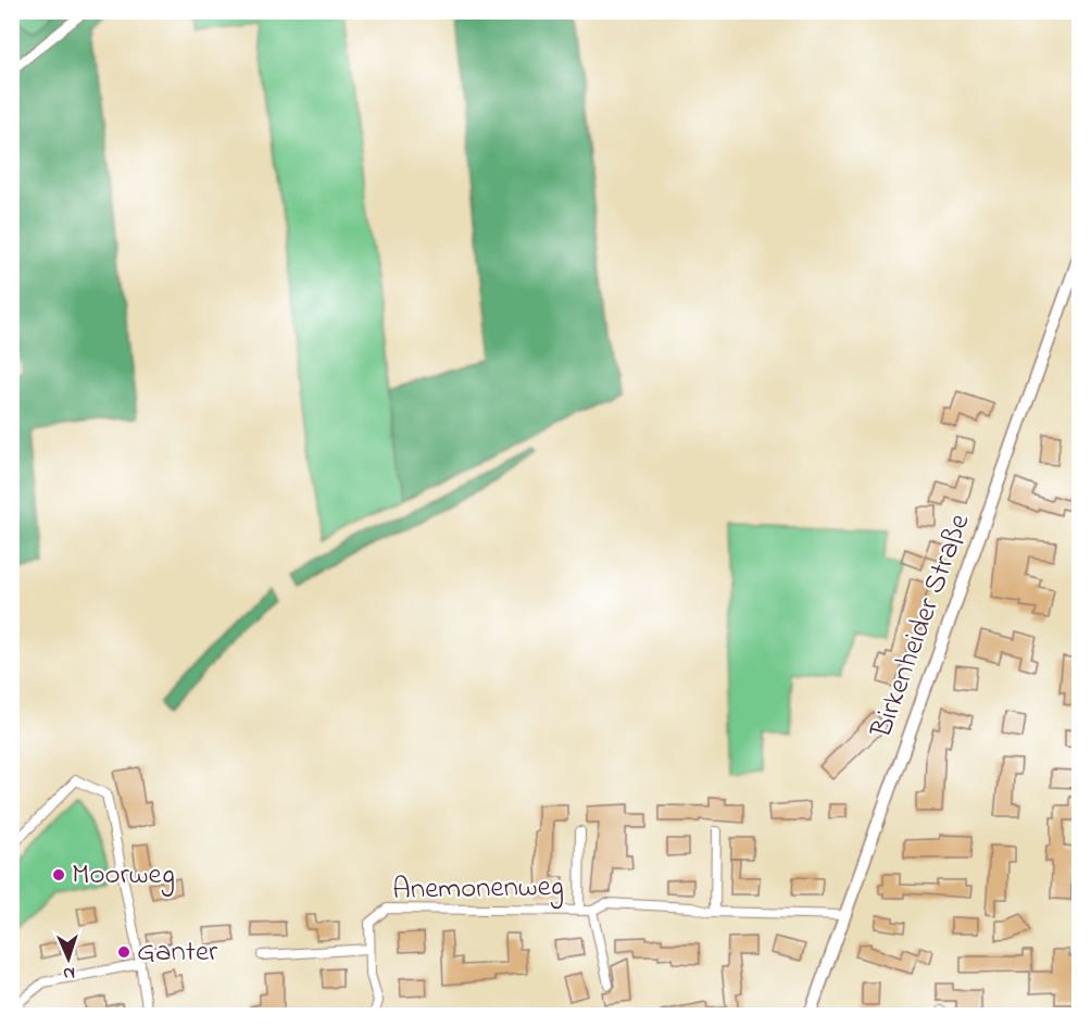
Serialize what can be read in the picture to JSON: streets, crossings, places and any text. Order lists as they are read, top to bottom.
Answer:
{
  "streets": {
    "street": ["Birkenheider Straße", "Anemonenweg"]
  },
  "crossings": [
    ["Birkenheider Straße", "Anemonenweg"]
  ],
  "places": ["Moorweg", "Ganter"],
  "north": "bottom"
}
